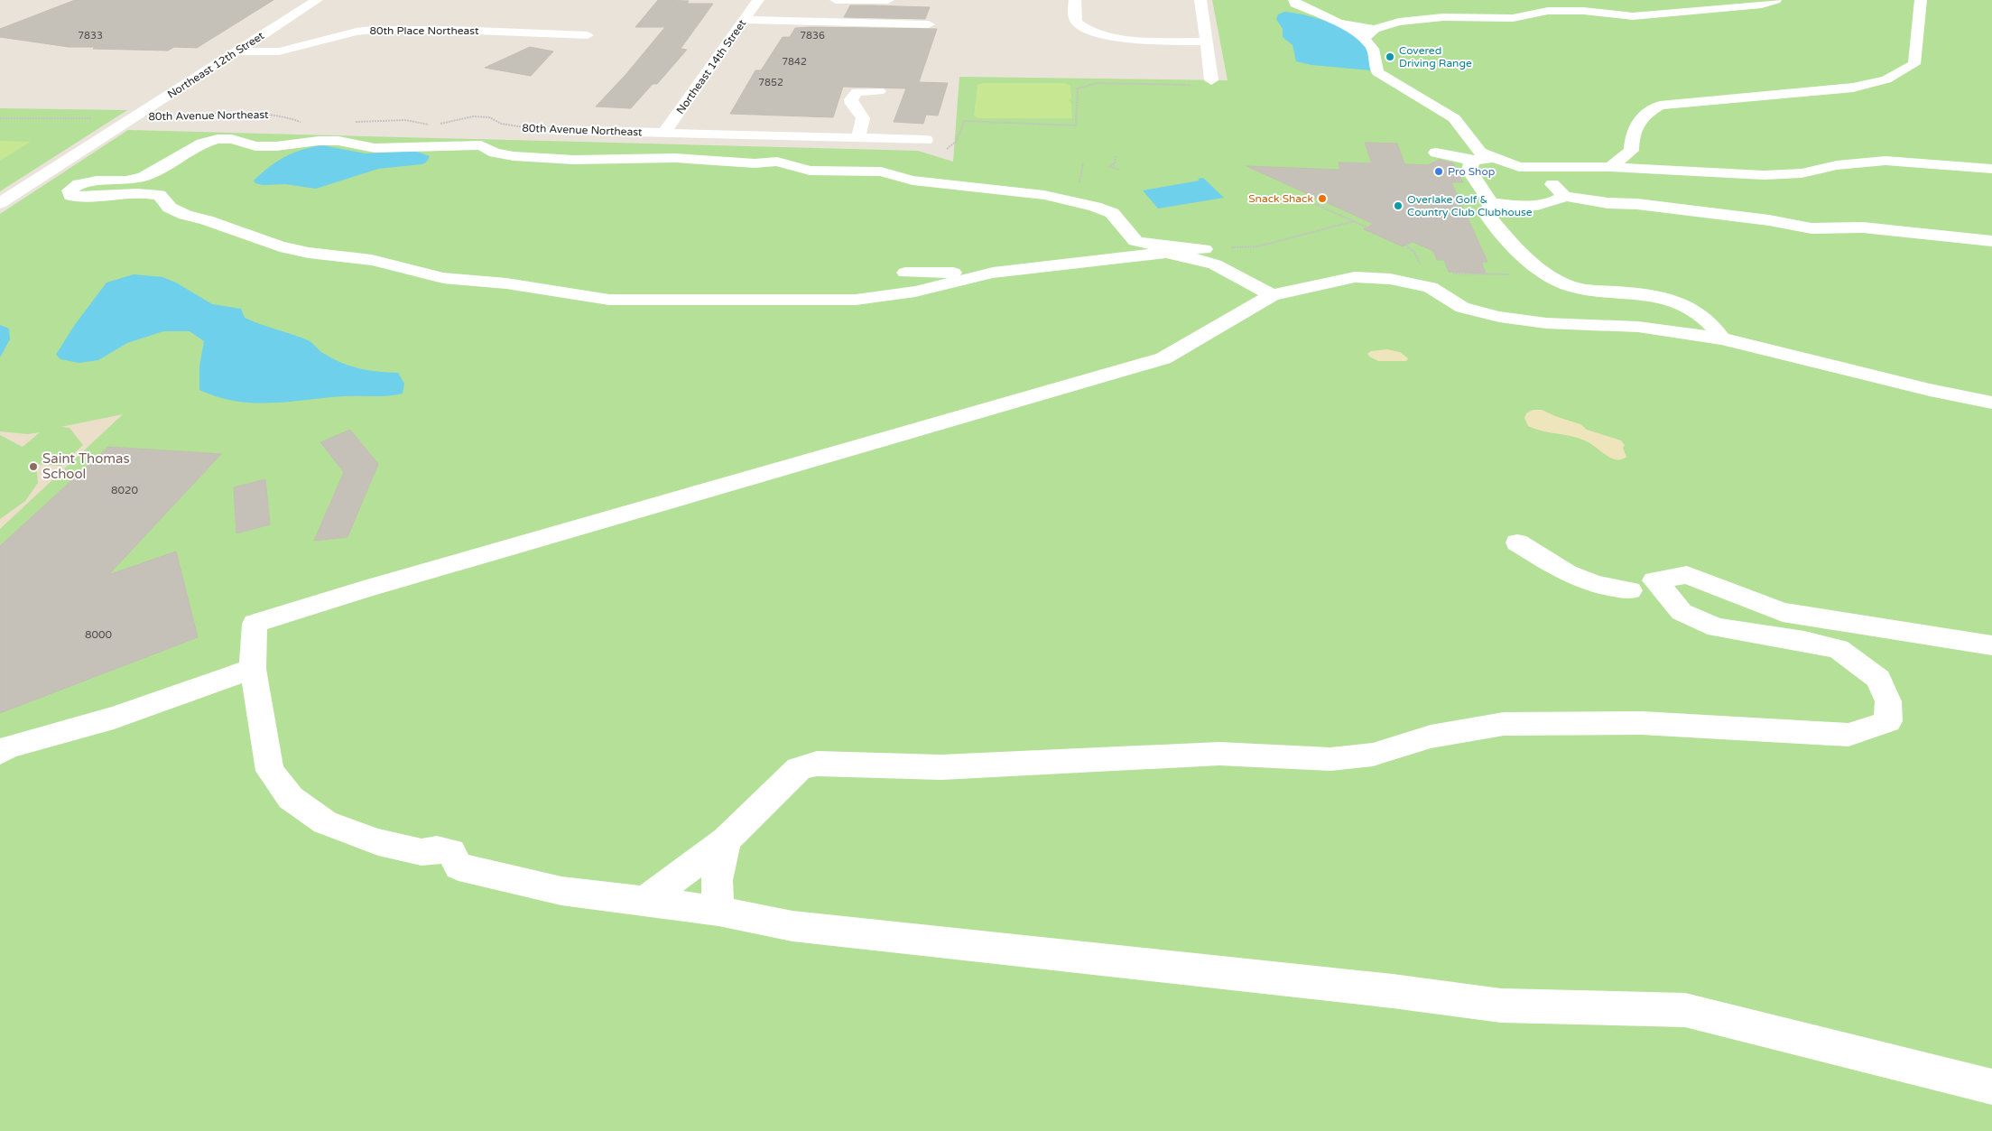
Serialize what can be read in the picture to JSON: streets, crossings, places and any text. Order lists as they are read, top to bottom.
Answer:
{
  "streets": {
    "street": [
      "80th Place Northeast",
      "Northeast 12th Street",
      "Northeast 14th Street",
      "80th Avenue Northeast"
    ]
  },
  "crossings": [
    ["80th Place Northeast", "Northeast 12th Street"],
    ["Northeast 12th Street", "80th Avenue Northeast"],
    ["Northeast 14th Street", "80th Avenue Northeast"]
  ],
  "places": [
    "Covered Driving Range",
    "Pro Shop",
    "Snack Shack",
    "Overlake Golf & Country Club Clubhouse",
    "Saint Thomas School"
  ],
  "house_numbers": [
    "7833",
    "7836",
    "7842",
    "7852",
    "8020",
    "8000"
  ]
}
